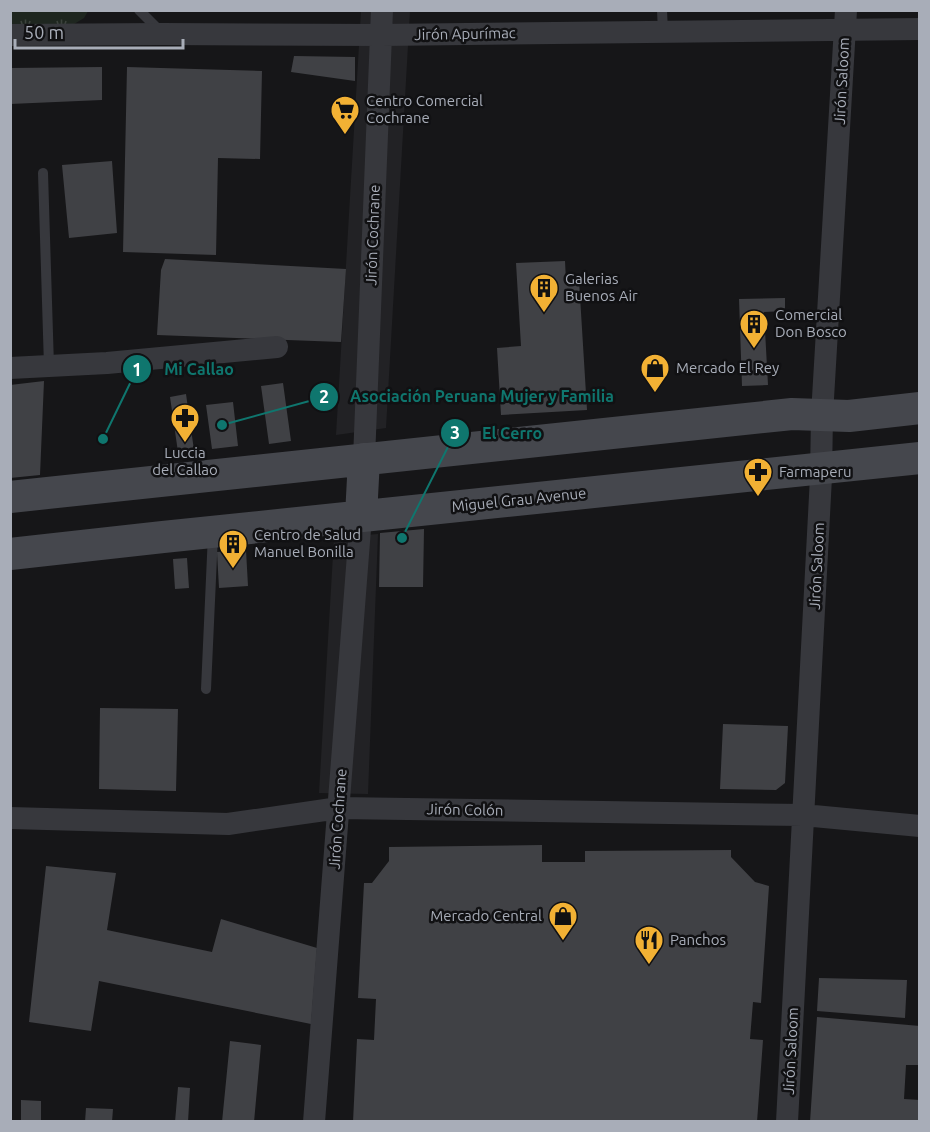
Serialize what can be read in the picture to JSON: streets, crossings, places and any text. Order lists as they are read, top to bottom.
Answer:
{
  "streets": {
    "main road": ["Miguel Grau Avenue"],
    "street": [
      "Jirón Apurímac",
      "Jirón Saloom",
      "Jirón Cochrane",
      "Jirón Colón"
    ]
  },
  "crossings": [
    ["Jirón Apurímac", "Jirón Saloom"],
    ["Jirón Apurímac", "Jirón Cochrane"],
    ["Jirón Saloom", "Miguel Grau Avenue"],
    ["Jirón Saloom", "Jirón Colón"],
    ["Jirón Cochrane", "Miguel Grau Avenue"],
    ["Jirón Cochrane", "Jirón Colón"]
  ],
  "places": {
    "supermarket": ["Centro Comercial Cochrane"],
    "building": ["Galerias Buenos Air", "Comercial Don Bosco", "Centro de Salud Manuel Bonilla"],
    "shop": ["Mercado El Rey", "Mercado Central"],
    "other": ["Asociación Peruana Mujer y Familia", "Mi Callao", "El Cerro"],
    "pharmacy": ["Luccia del Callao", "Farmaperu"],
    "restaurant": ["Panchos"]
  },
  "scale_bar": "50 m"
}
